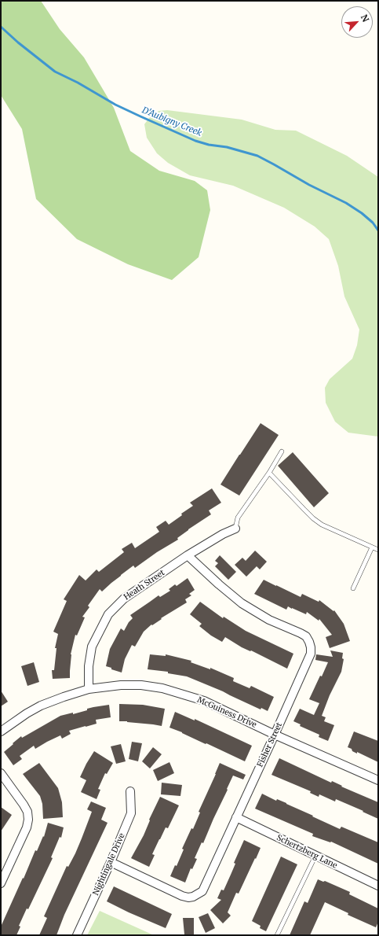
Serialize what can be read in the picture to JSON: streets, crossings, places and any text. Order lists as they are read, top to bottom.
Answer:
{
  "streets": {
    "street": [
      "Heath Street",
      "McGuiness Drive",
      "Fisher Street",
      "Schertzberg Lane",
      "Nightingale Drive"
    ]
  },
  "crossings": [
    ["Heath Street", "McGuiness Drive"],
    ["Heath Street", "Fisher Street"],
    ["McGuiness Drive", "Fisher Street"],
    ["Fisher Street", "Schertzberg Lane"],
    ["Fisher Street", "Nightingale Drive"]
  ],
  "water": ["D'Aubigny Creek"],
  "north": "top right"
}
